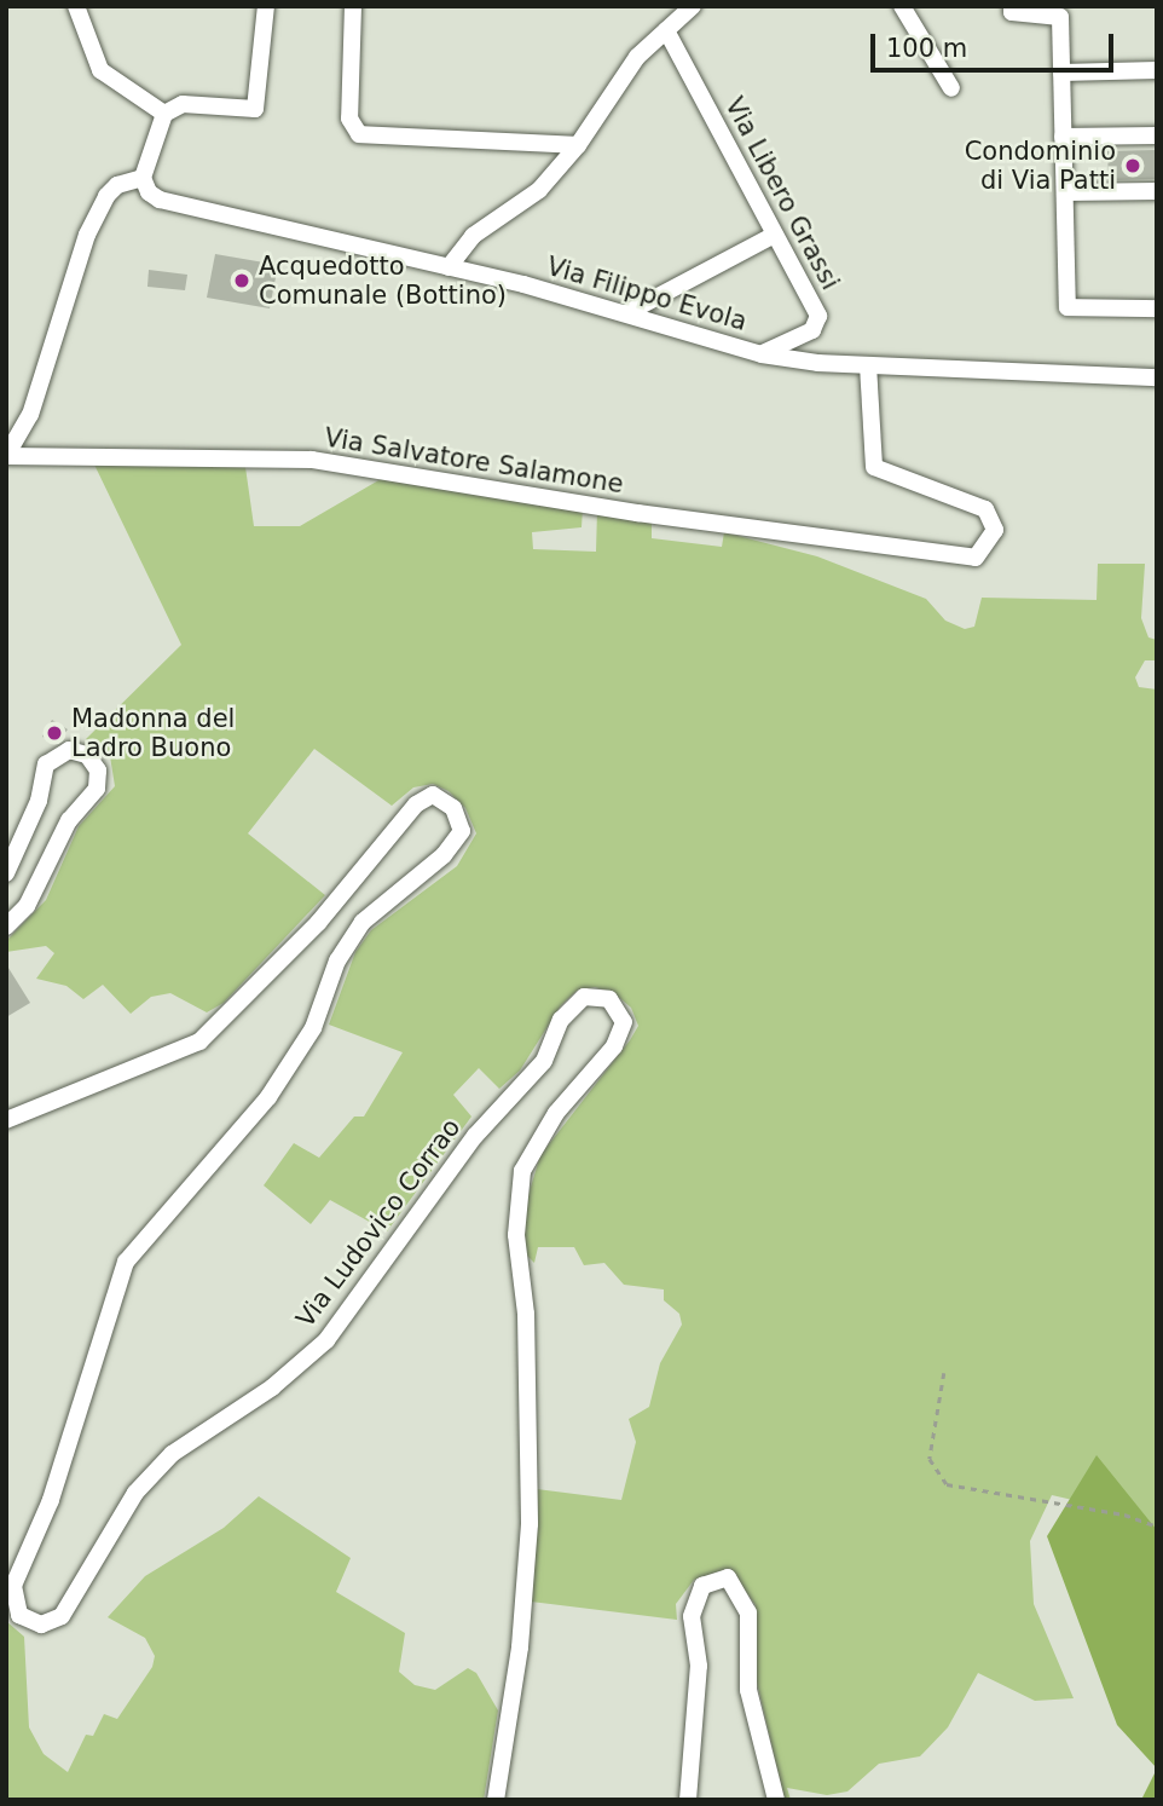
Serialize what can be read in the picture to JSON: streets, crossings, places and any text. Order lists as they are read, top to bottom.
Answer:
{
  "streets": {
    "street": [
      "Via Libero Grassi",
      "Via Filippo Evola",
      "Via Salvatore Salamone",
      "Via Ludovico Corrao"
    ]
  },
  "crossings": [
    ["Via Libero Grassi", "Via Filippo Evola"],
    ["Via Filippo Evola", "Via Salvatore Salamone"]
  ],
  "places": ["Condominio di Via Patti", "Acquedotto Comunale (Bottino)", "Madonna del Ladro Buono"],
  "scale_bar": "100 m"
}
